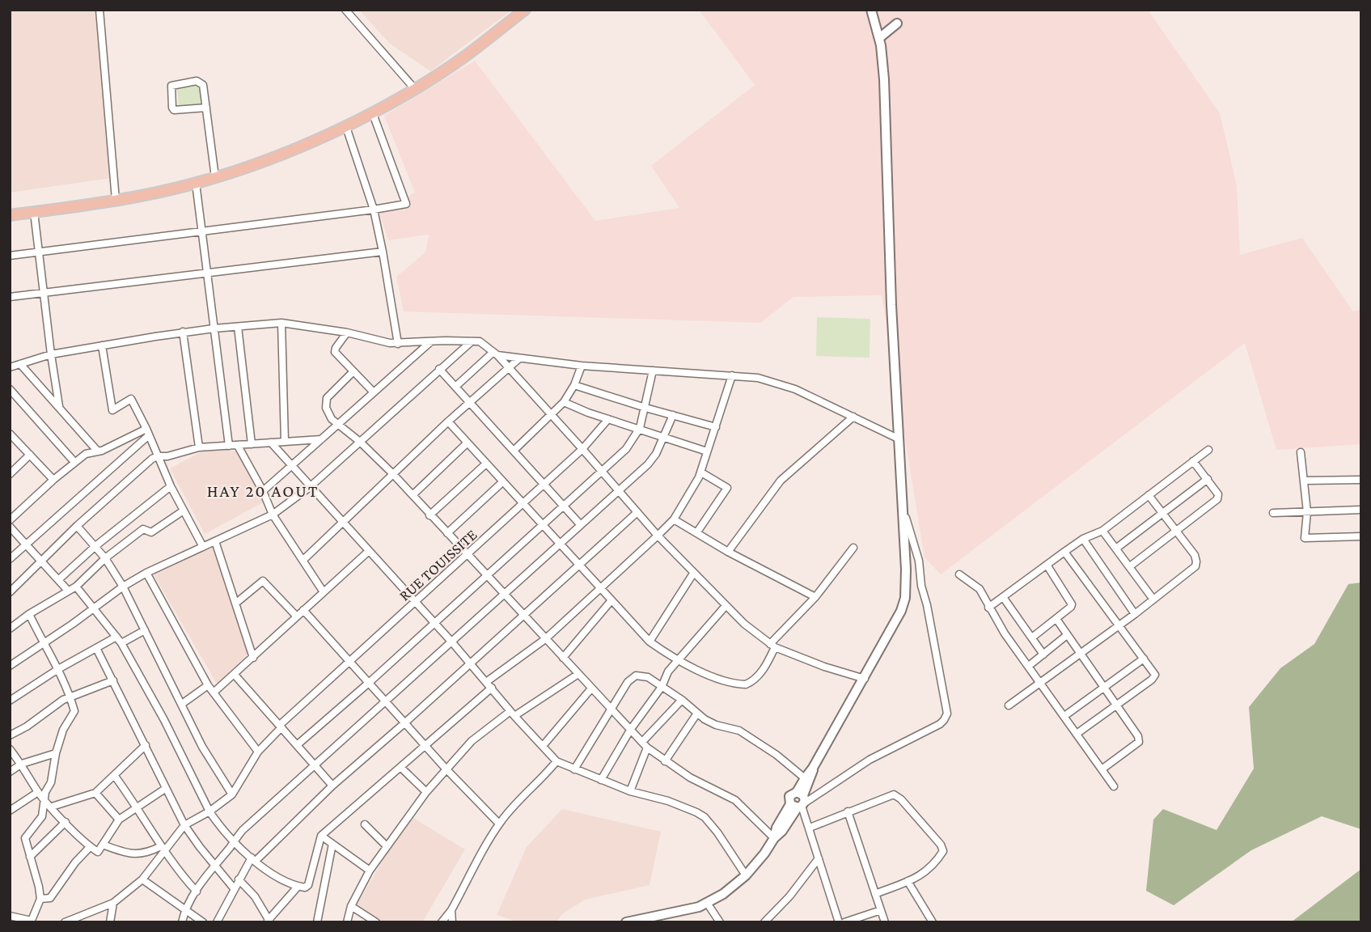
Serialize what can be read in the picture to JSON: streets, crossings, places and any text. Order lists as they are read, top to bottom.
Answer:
{
  "streets": {
    "street": ["RUE TOUISSITE"]
  },
  "districts": ["HAY 20 AOUT"]
}
